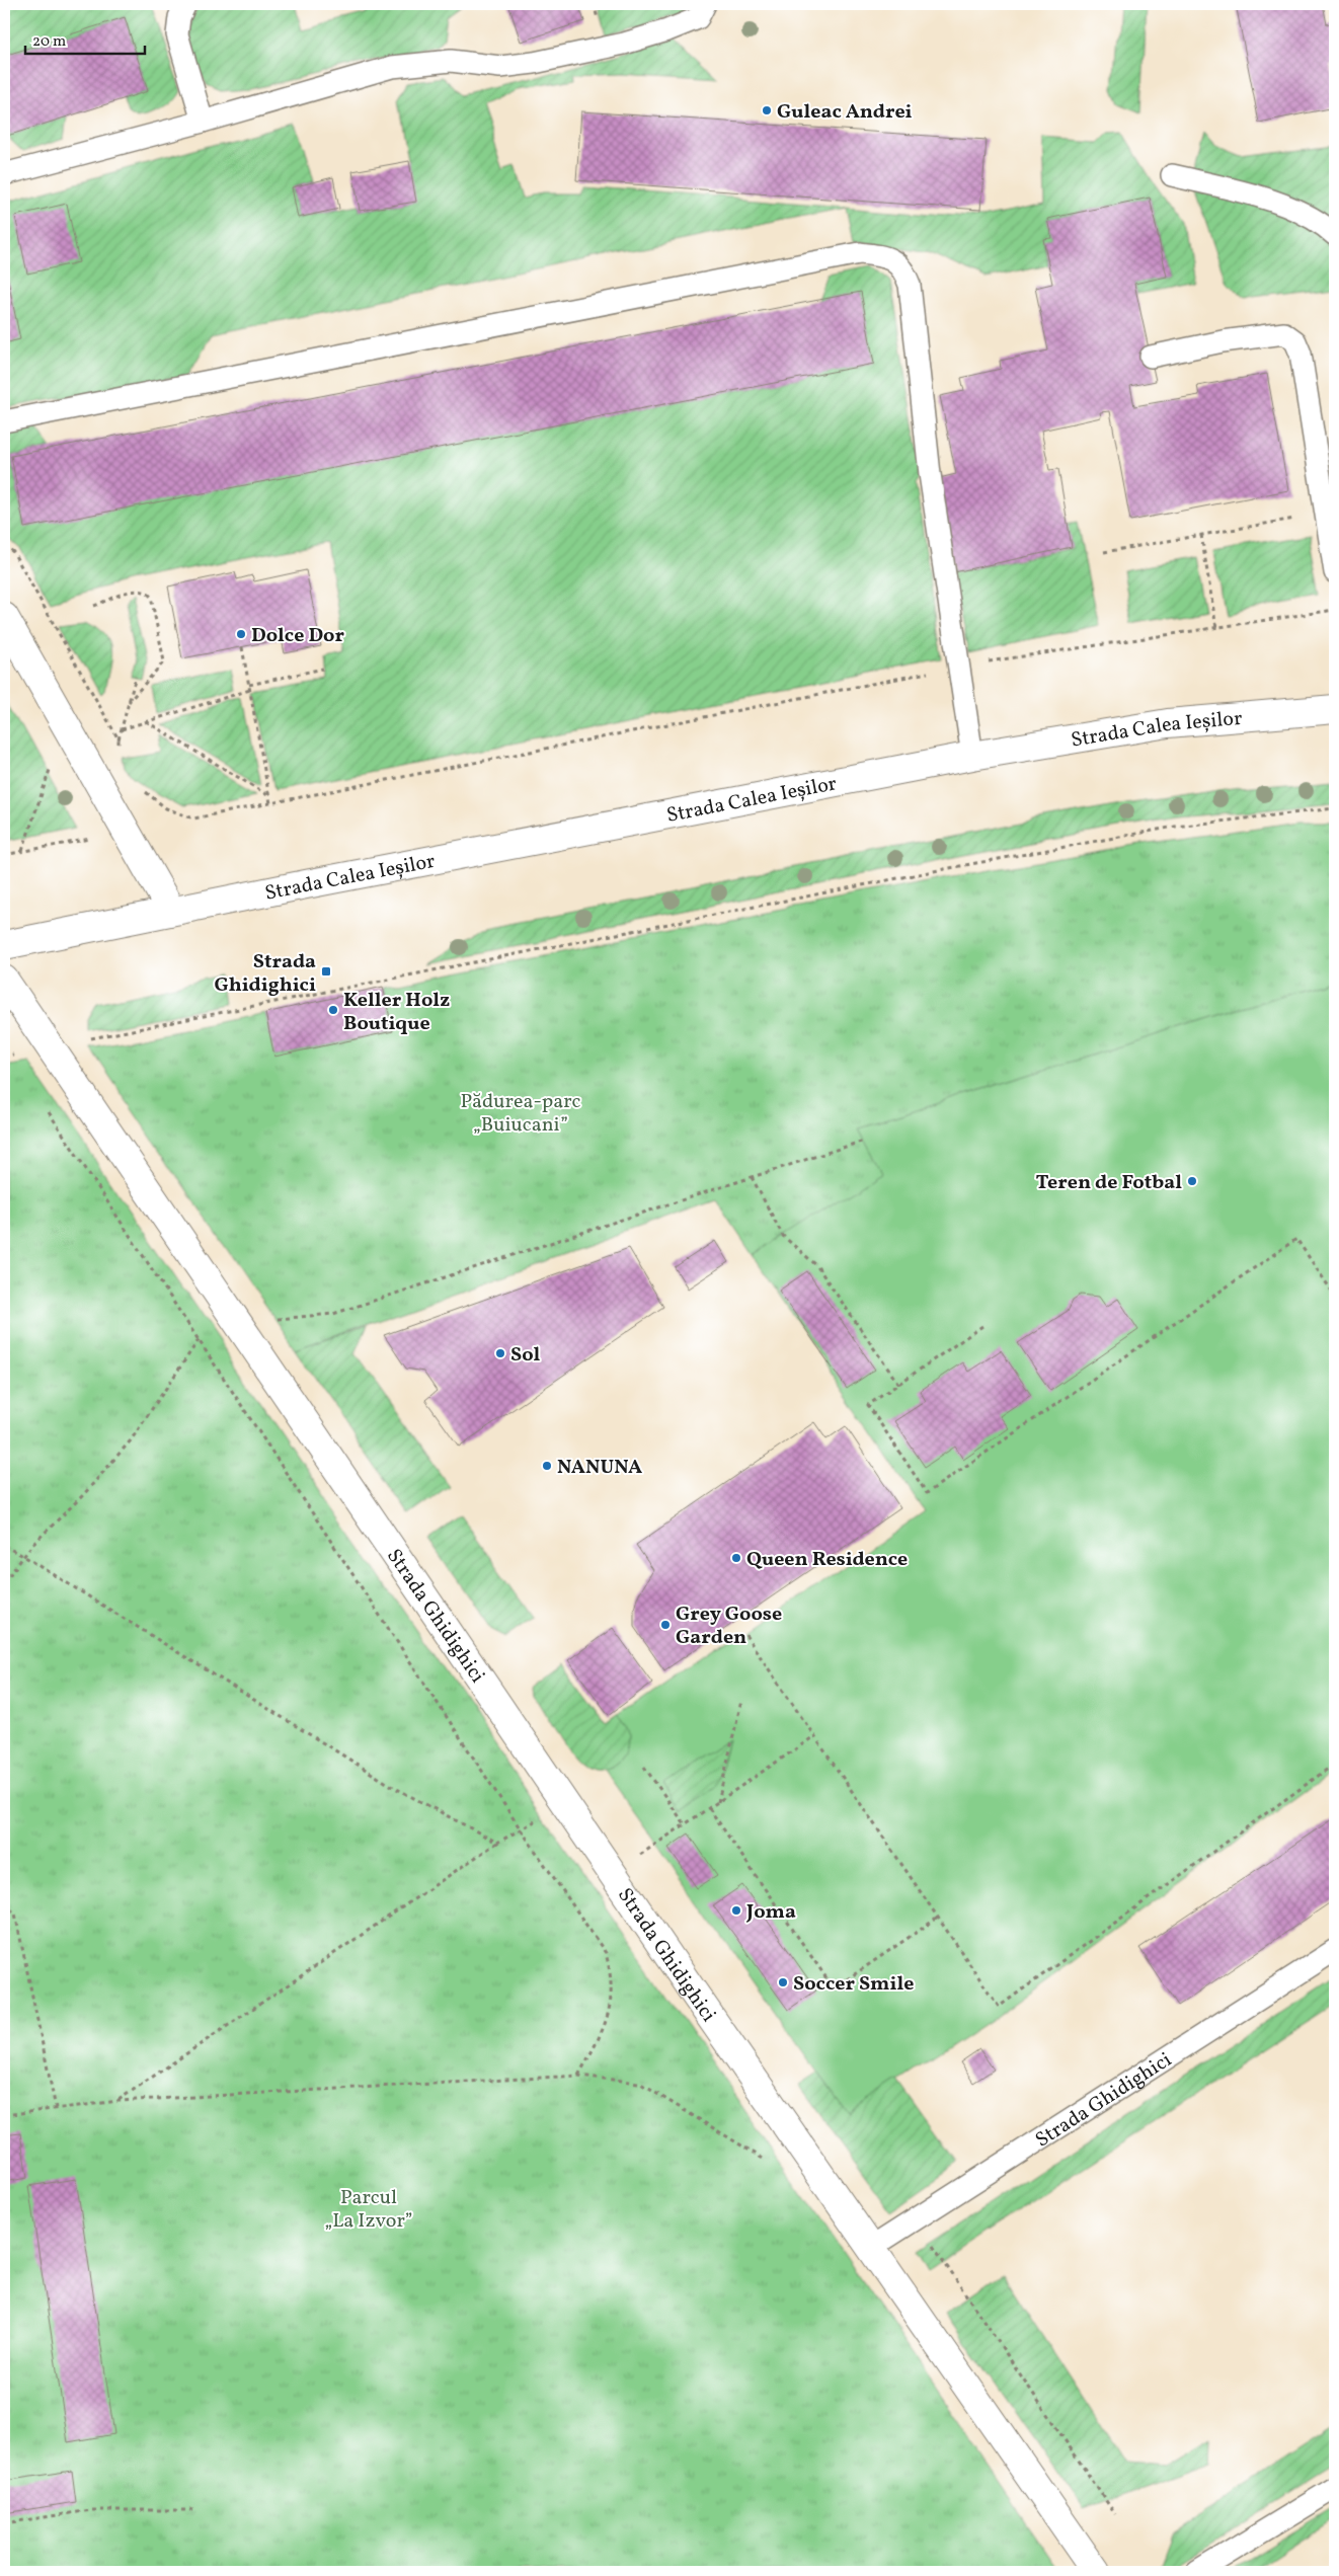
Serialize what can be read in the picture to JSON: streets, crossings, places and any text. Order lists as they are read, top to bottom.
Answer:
{
  "streets": {
    "street": ["Strada Calea Ieșilor", "Strada Ghidighici"]
  },
  "parks": ["Pădurea-parc „Buiucani”", "Parcul „La Izvor”"],
  "places": {
    "other": [
      "Guleac Andrei",
      "Dolce Dor",
      "Keller Holz Boutique",
      "Teren de Fotbal",
      "Sol",
      "NANUNA",
      "Queen Residence",
      "Grey Goose Garden",
      "Joma",
      "Soccer Smile"
    ],
    "transit": ["Strada Ghidighici"]
  },
  "scale_bar": "20 m"
}
